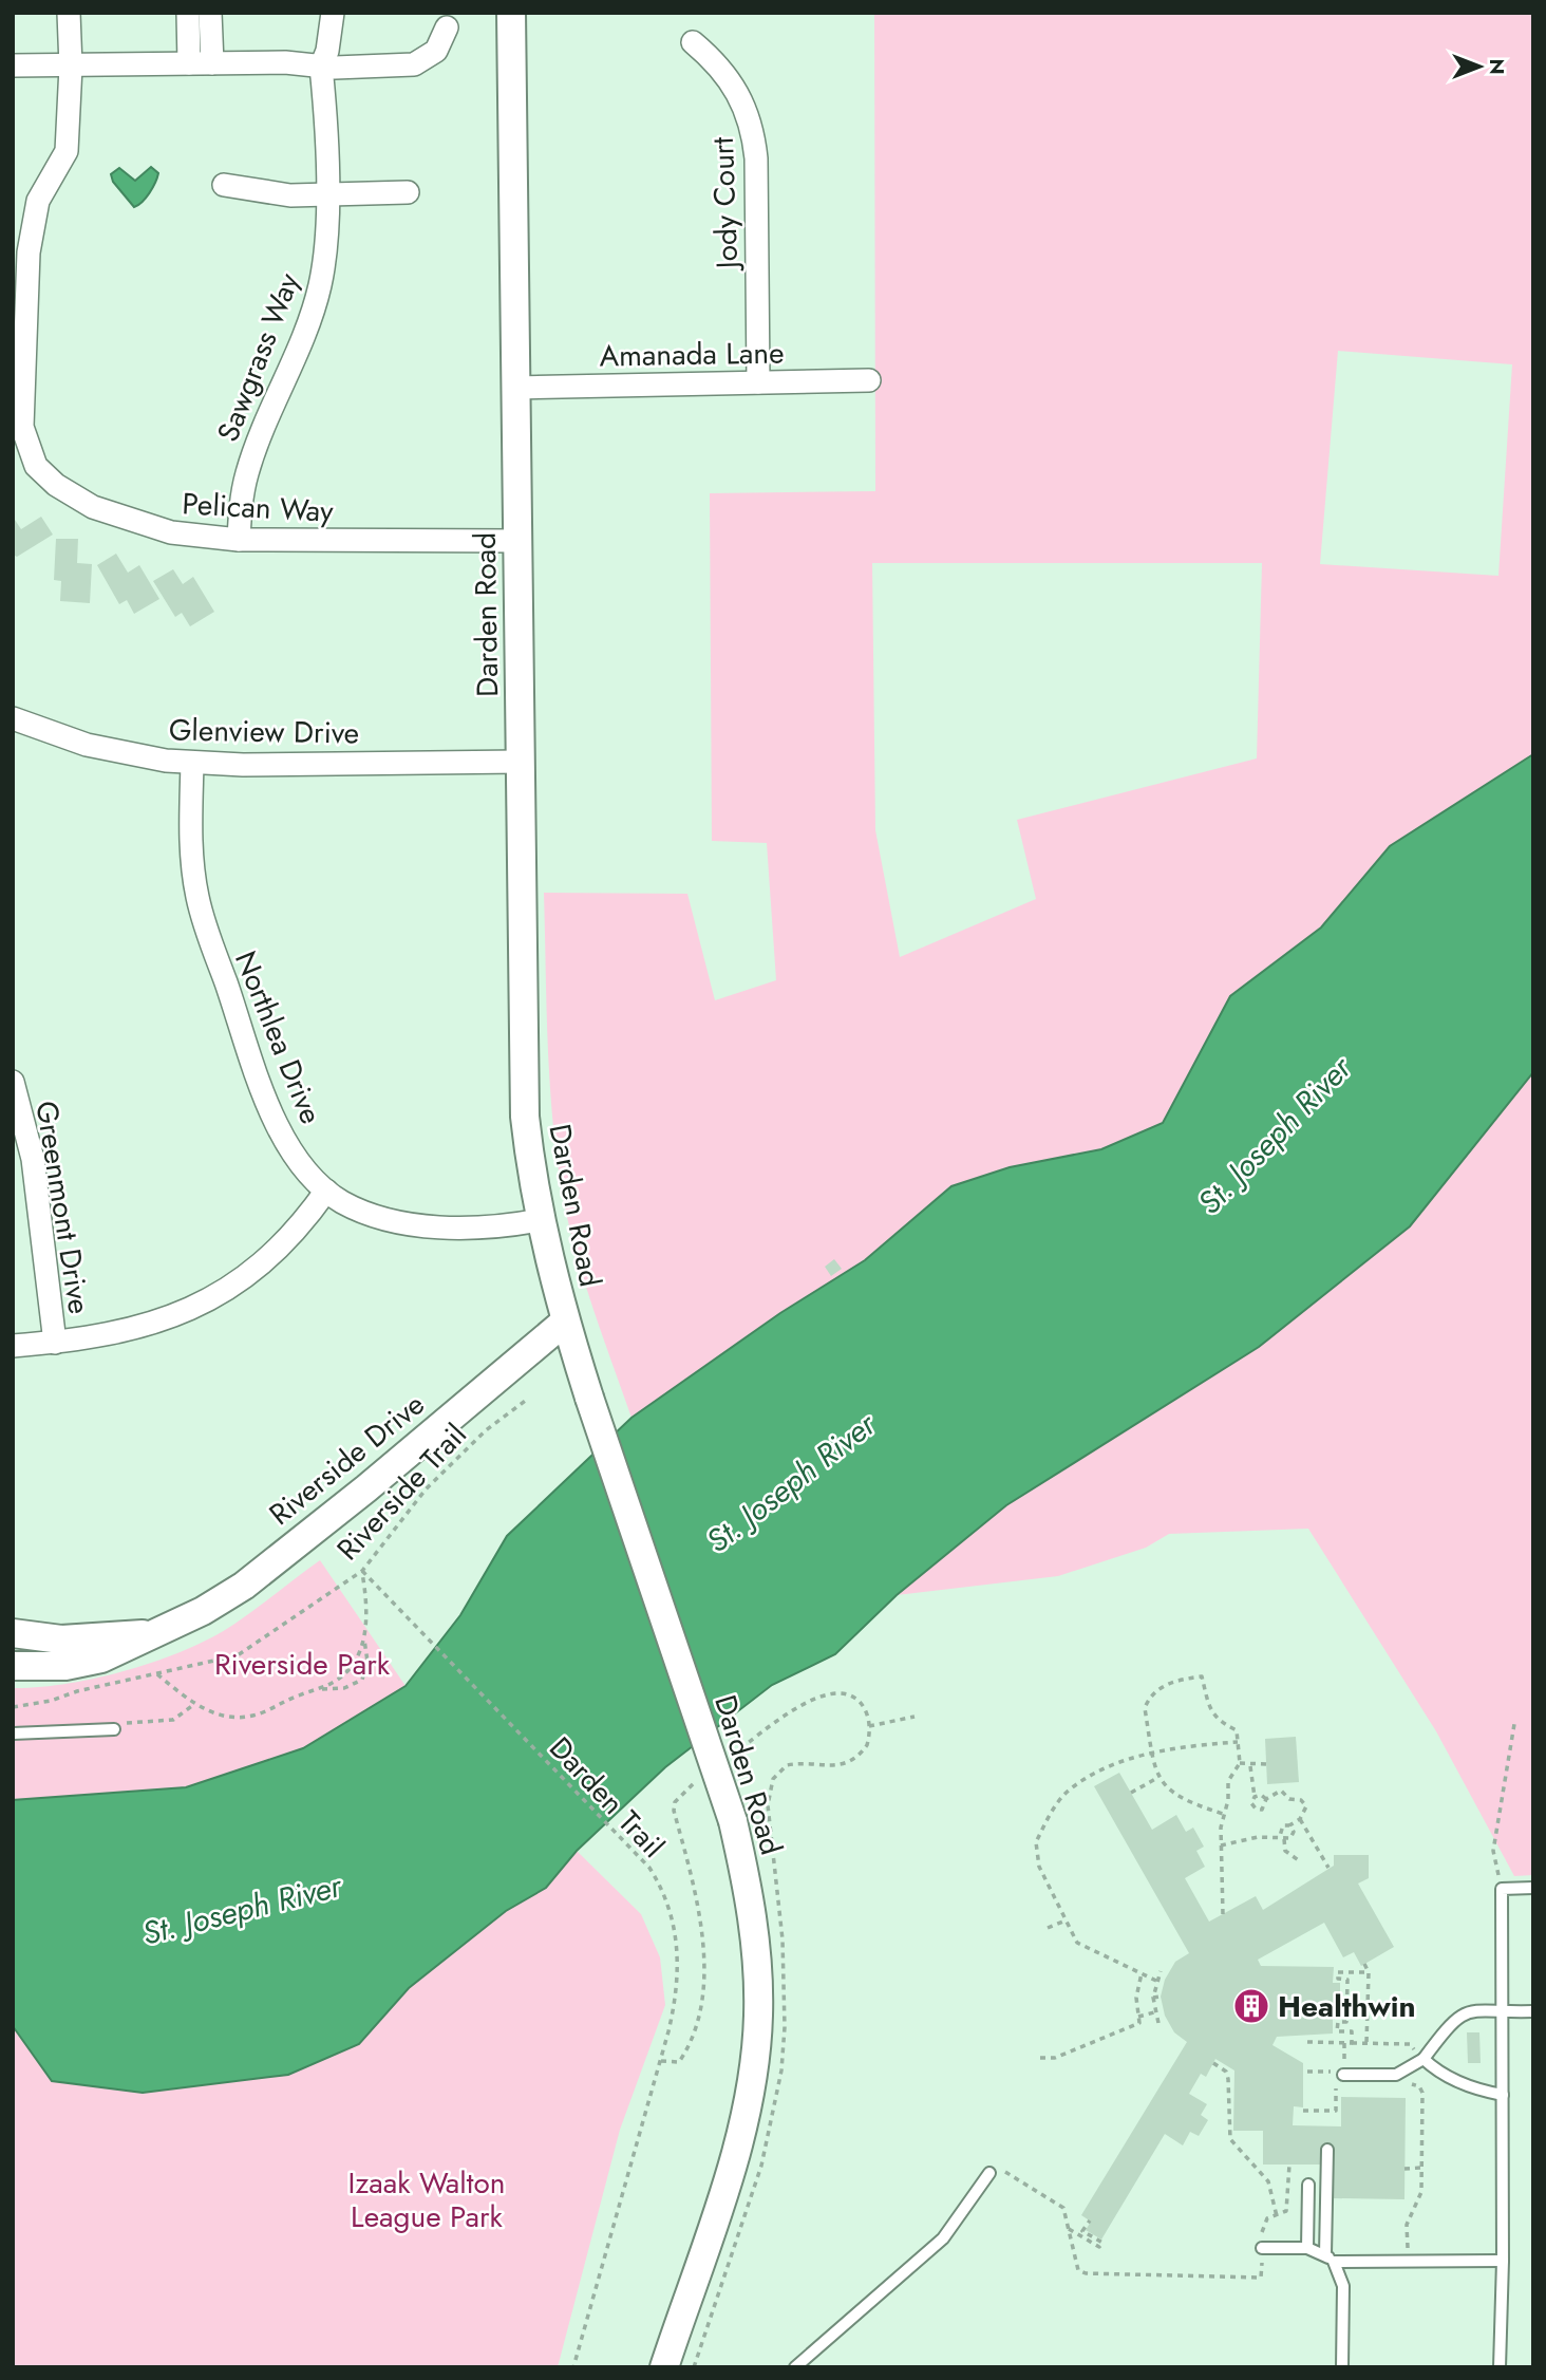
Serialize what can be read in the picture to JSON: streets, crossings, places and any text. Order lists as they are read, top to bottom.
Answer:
{
  "streets": {
    "street": [
      "Jody Court",
      "Amanada Lane",
      "Sawgrass Way",
      "Pelican Way",
      "Darden Road",
      "Glenview Drive",
      "Northlea Drive",
      "Greenmont Drive",
      "Riverside Drive"
    ],
    "path": ["Riverside Trail", "Darden Trail"]
  },
  "crossings": [
    ["Jody Court", "Amanada Lane"],
    ["Amanada Lane", "Darden Road"],
    ["Sawgrass Way", "Pelican Way"],
    ["Pelican Way", "Darden Road"],
    ["Darden Road", "Glenview Drive"],
    ["Darden Road", "Northlea Drive"],
    ["Darden Road", "Riverside Drive"],
    ["Glenview Drive", "Northlea Drive"],
    ["Riverside Trail", "Darden Trail"]
  ],
  "water": ["St. Joseph River"],
  "parks": ["Riverside Park", "Izaak Walton League Park"],
  "places": {
    "building": ["Healthwin"]
  },
  "north": "right"
}
